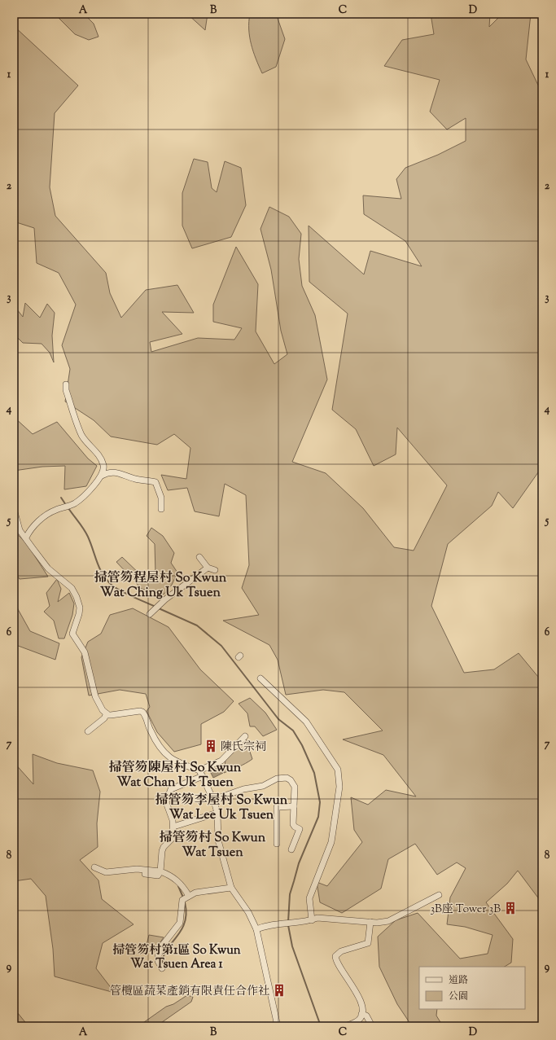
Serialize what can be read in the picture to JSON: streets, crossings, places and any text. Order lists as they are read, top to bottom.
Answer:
{
  "districts": [
    "掃管笏程屋村 So Kwun Wat Ching Uk Tsuen",
    "掃管笏陳屋村 So Kwun Wat Chan Uk Tsuen",
    "掃管笏李屋村 So Kwun Wat Lee Uk Tsuen",
    "掃管笏村 So Kwun Wat Tsuen",
    "掃管笏村第1區 So Kwun Wat Tsuen Area 1"
  ],
  "places": {
    "building": ["陳氏宗祠", "3B座 Tower 3B", "管欖區蔬菜產銷有限責任合作社"]
  },
  "legend": ["道路", "公園"],
  "grid": {
    "columns": [
      "A",
      "B",
      "C",
      "D"
    ],
    "rows": [
      "1",
      "2",
      "3",
      "4",
      "5",
      "6",
      "7",
      "8",
      "9"
    ]
  }
}
